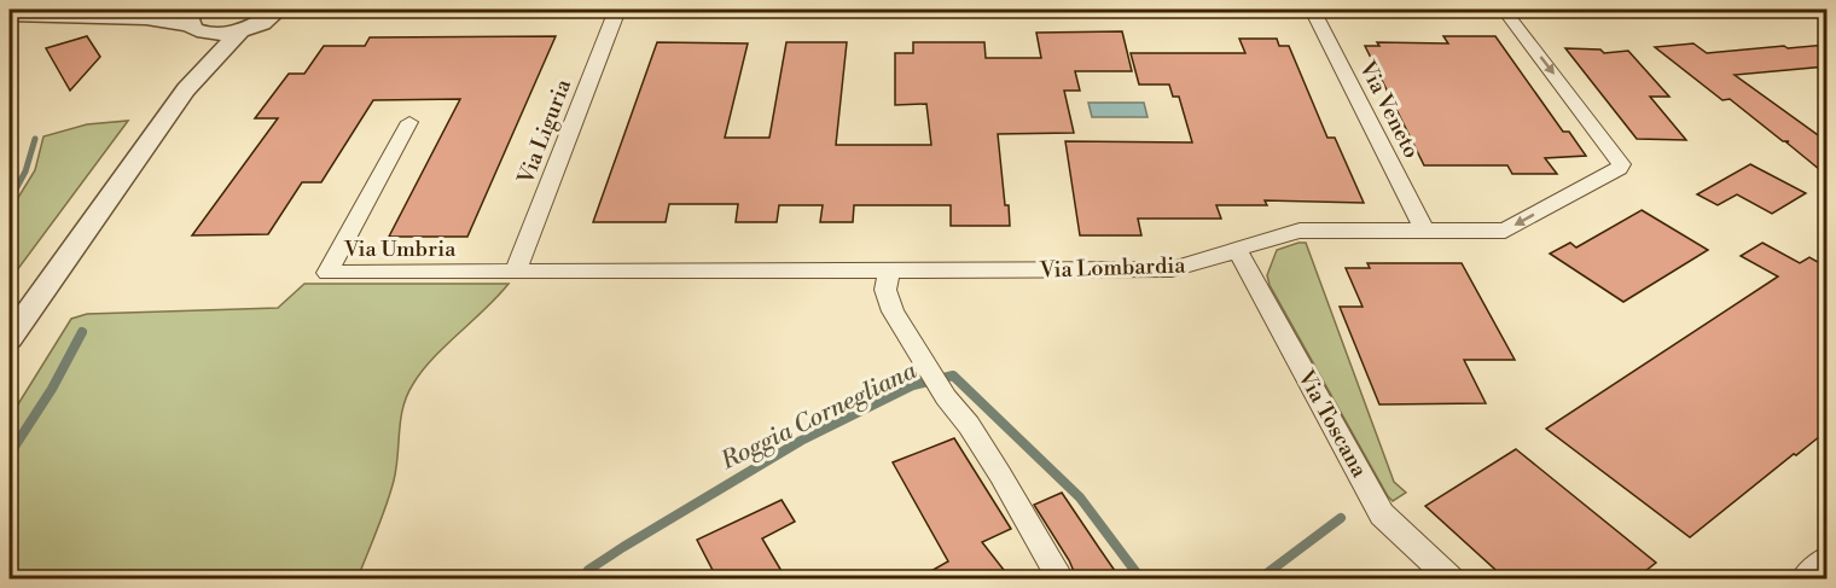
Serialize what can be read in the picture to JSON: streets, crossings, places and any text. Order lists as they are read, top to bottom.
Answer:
{
  "streets": {
    "street": [
      "Via Veneto",
      "Via Liguria",
      "Via Umbria",
      "Via Lombardia",
      "Via Toscana"
    ]
  },
  "crossings": [
    ["Via Veneto", "Via Lombardia"],
    ["Via Liguria", "Via Umbria"],
    ["Via Liguria", "Via Lombardia"],
    ["Via Umbria", "Via Lombardia"],
    ["Via Lombardia", "Via Toscana"]
  ],
  "water": ["Roggia Cornegliana"]
}
